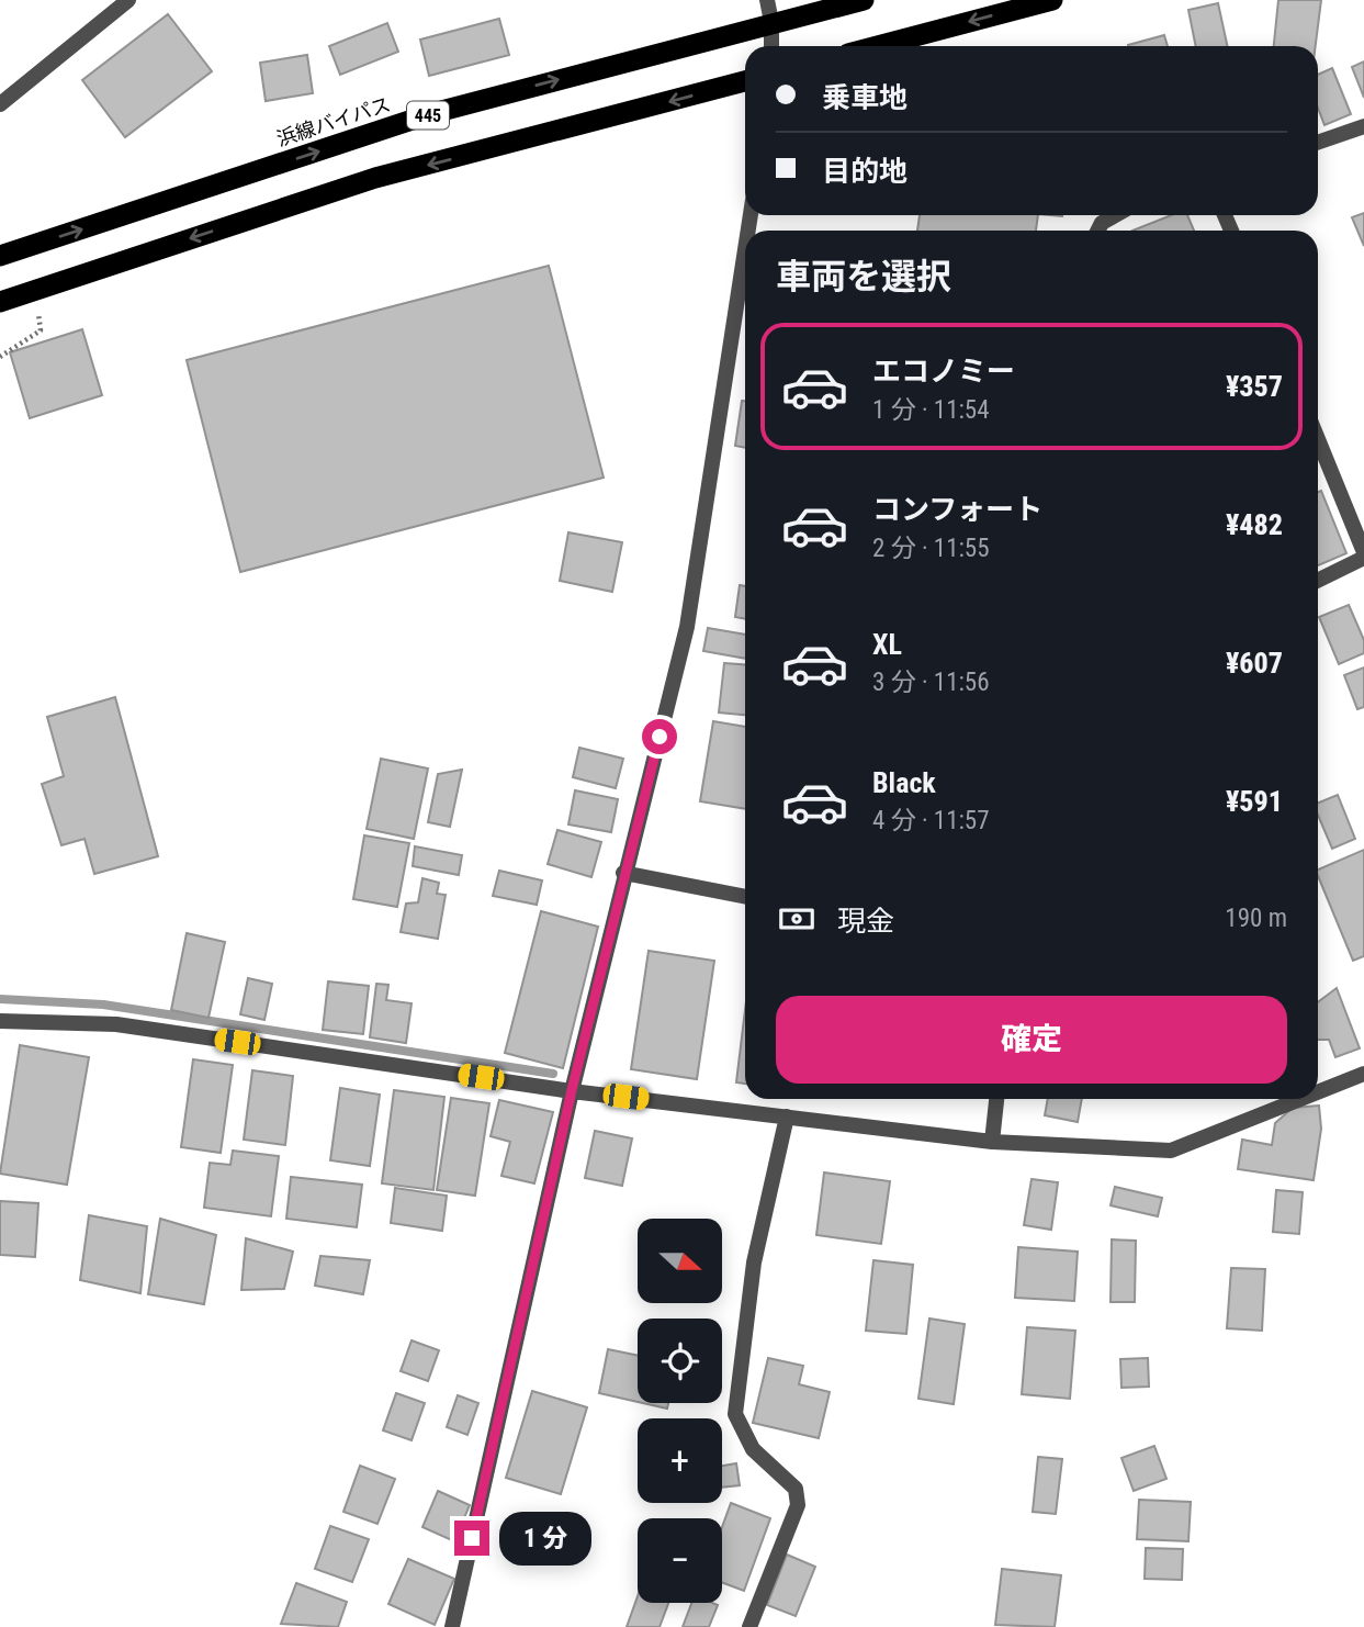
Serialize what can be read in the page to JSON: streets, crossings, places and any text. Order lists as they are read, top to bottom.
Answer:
{
  "streets": {
    "highway": ["445", "浜線バイパス"]
  },
  "north": "right",
  "page": {
    "banner": ["乗車地", "目的地"],
    "heading": "車両を選択",
    "list": [
      {
        "name": "エコノミー",
        "note": "1 分 · 11:54",
        "value": "¥357"
      },
      {
        "name": "コンフォート",
        "note": "2 分 · 11:55",
        "value": "¥482"
      },
      {
        "name": "XL",
        "note": "3 分 · 11:56",
        "value": "¥607"
      },
      {
        "name": "Black",
        "note": "4 分 · 11:57",
        "value": "¥591"
      }
    ],
    "pay": ["現金", "190 m"],
    "buttons": "確定",
    "map_buttons": ["+", "−"],
    "bubble": "1 分"
  }
}
